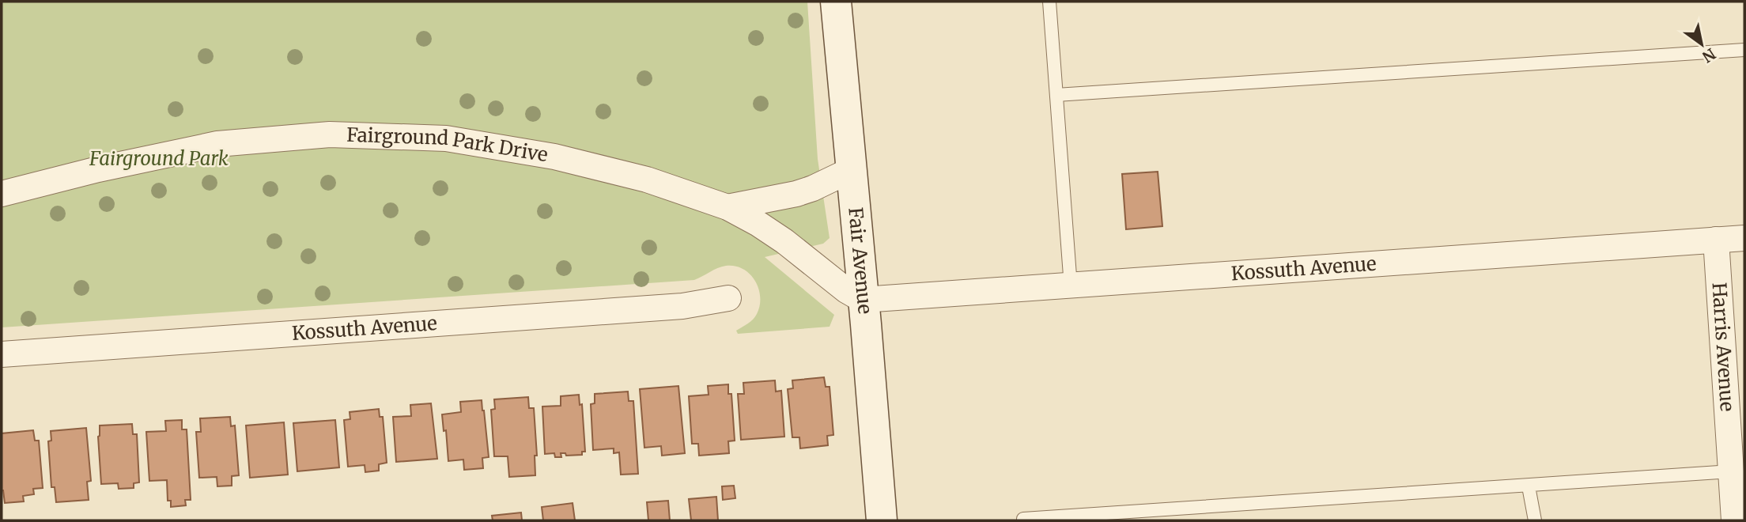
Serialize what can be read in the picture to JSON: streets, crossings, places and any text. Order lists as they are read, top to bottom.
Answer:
{
  "streets": {
    "street": [
      "Fairground Park Drive",
      "Fair Avenue",
      "Kossuth Avenue",
      "Harris Avenue"
    ]
  },
  "crossings": [
    ["Fairground Park Drive", "Fair Avenue"],
    ["Fairground Park Drive", "Kossuth Avenue"],
    ["Fair Avenue", "Kossuth Avenue"],
    ["Kossuth Avenue", "Harris Avenue"]
  ],
  "parks": ["Fairground Park"],
  "north": "bottom right"
}
